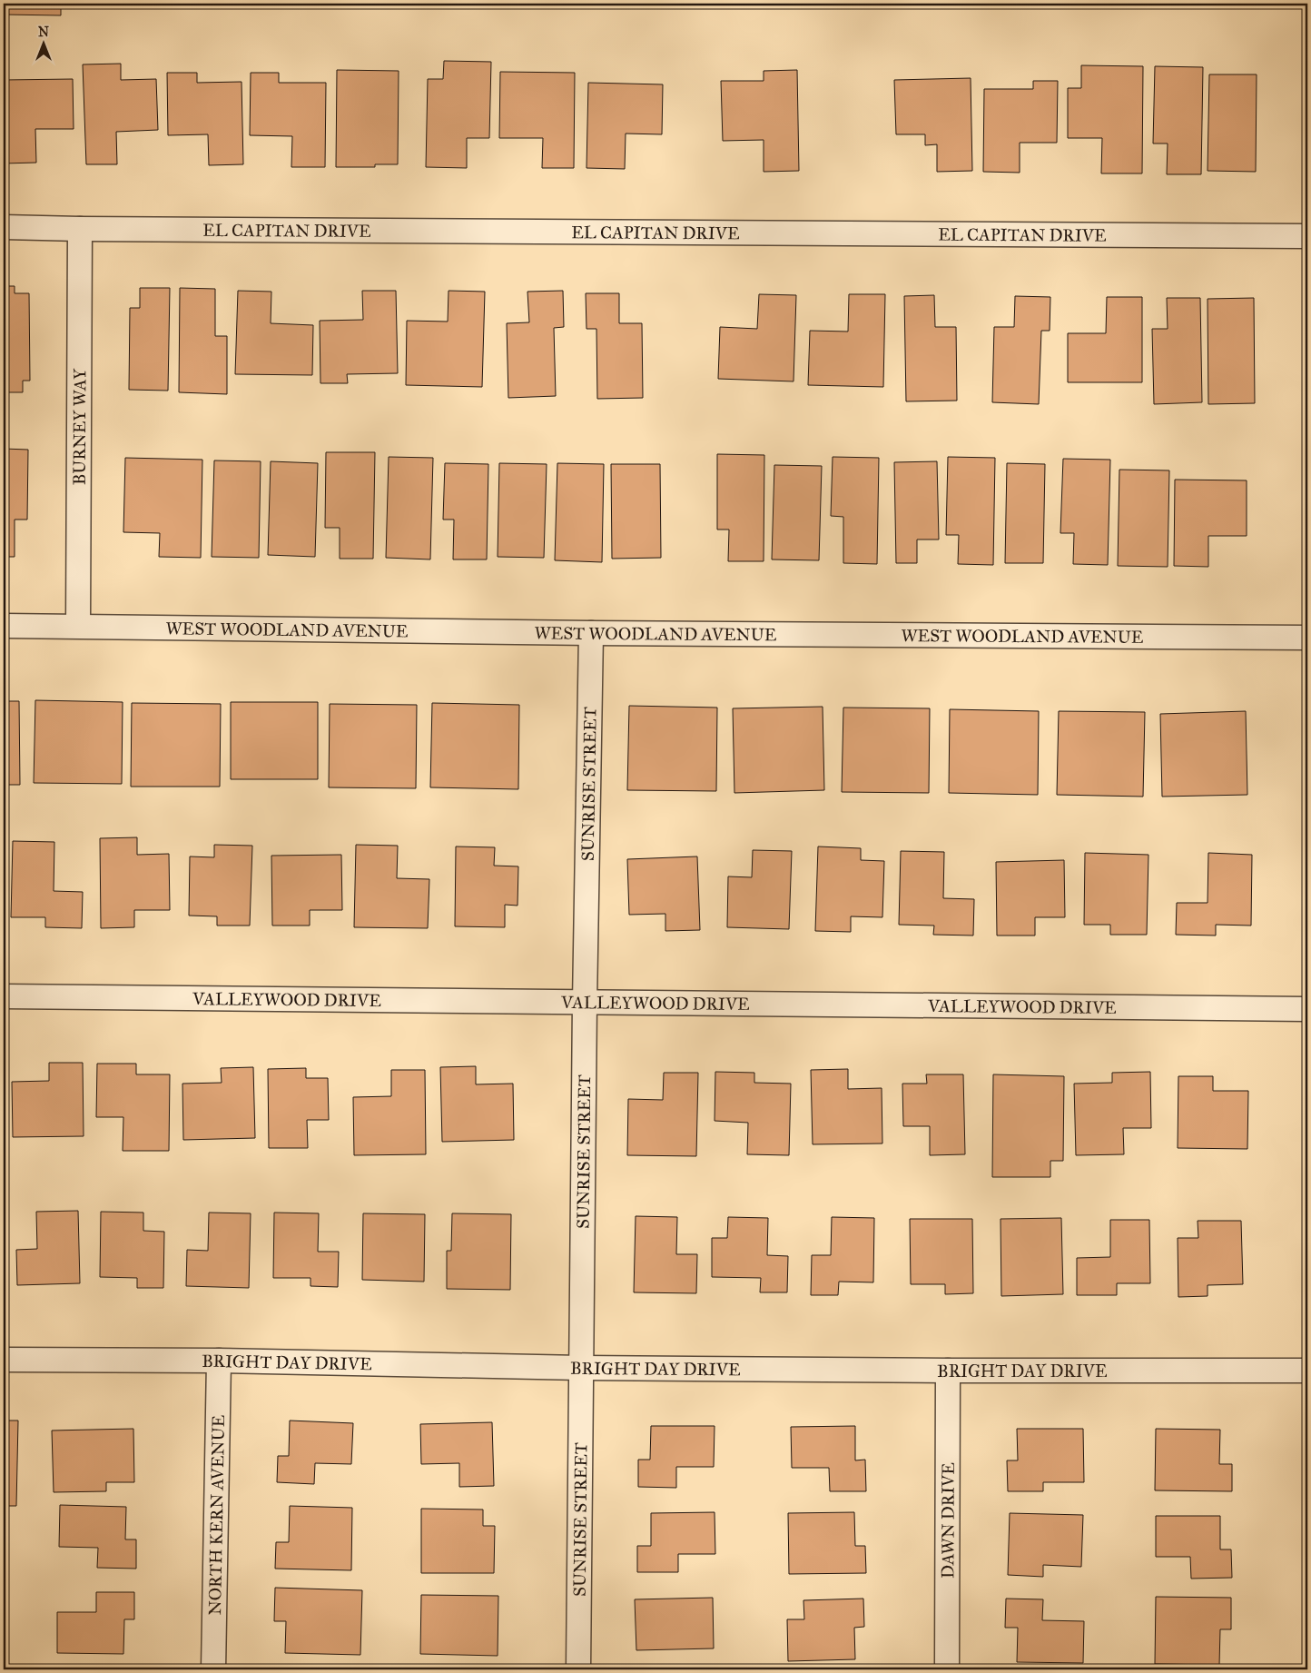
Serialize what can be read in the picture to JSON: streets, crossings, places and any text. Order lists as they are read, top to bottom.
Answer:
{
  "streets": {
    "street": [
      "EL CAPITAN DRIVE",
      "BURNEY WAY",
      "WEST WOODLAND AVENUE",
      "SUNRISE STREET",
      "VALLEYWOOD DRIVE",
      "BRIGHT DAY DRIVE",
      "NORTH KERN AVENUE",
      "DAWN DRIVE"
    ]
  },
  "crossings": [
    ["EL CAPITAN DRIVE", "BURNEY WAY"],
    ["BURNEY WAY", "WEST WOODLAND AVENUE"],
    ["WEST WOODLAND AVENUE", "SUNRISE STREET"],
    ["SUNRISE STREET", "VALLEYWOOD DRIVE"],
    ["SUNRISE STREET", "BRIGHT DAY DRIVE"],
    ["BRIGHT DAY DRIVE", "NORTH KERN AVENUE"],
    ["BRIGHT DAY DRIVE", "DAWN DRIVE"]
  ],
  "north": "top"
}
